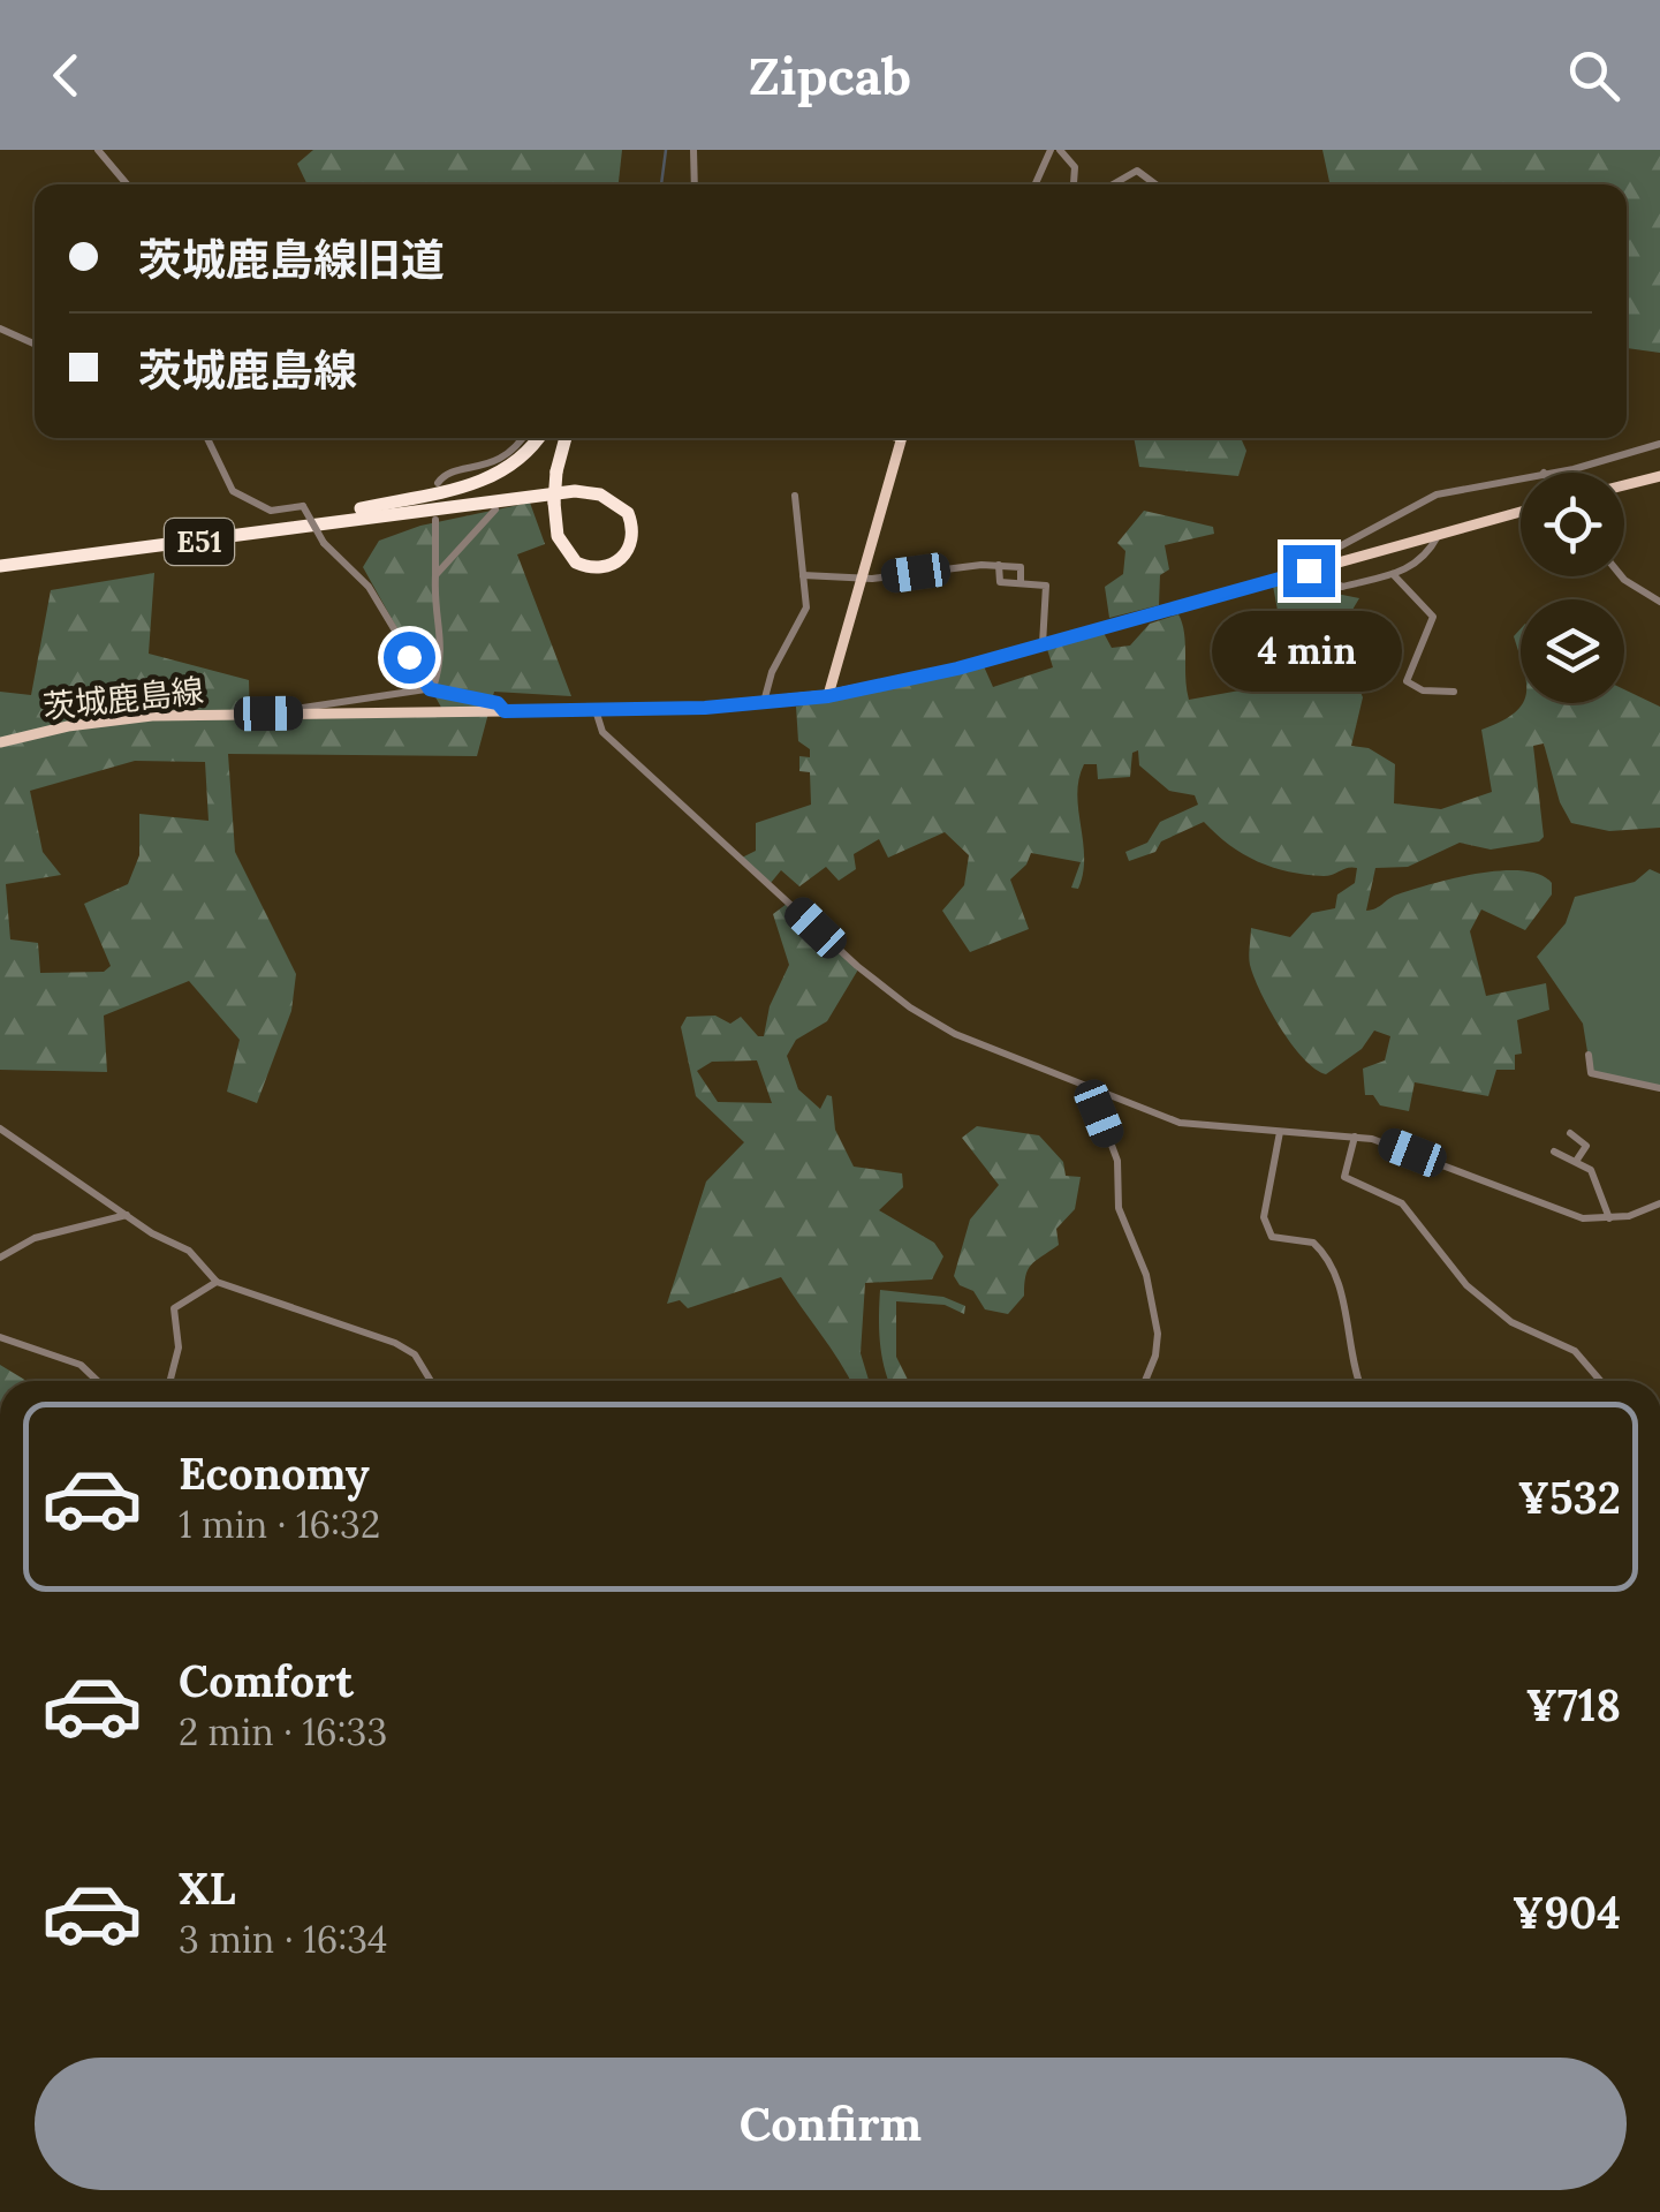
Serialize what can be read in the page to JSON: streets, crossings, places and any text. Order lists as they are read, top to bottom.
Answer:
{
  "streets": {
    "highway": ["E51"],
    "main road": ["茨城鹿島線"]
  },
  "page": {
    "header": "Zipcab",
    "banner": ["茨城鹿島線旧道", "茨城鹿島線"],
    "bubble": "4 min",
    "list": [
      {
        "name": "Economy",
        "note": "1 min · 16:32",
        "value": "¥532"
      },
      {
        "name": "Comfort",
        "note": "2 min · 16:33",
        "value": "¥718"
      },
      {
        "name": "XL",
        "note": "3 min · 16:34",
        "value": "¥904"
      }
    ],
    "buttons": "Confirm"
  }
}
